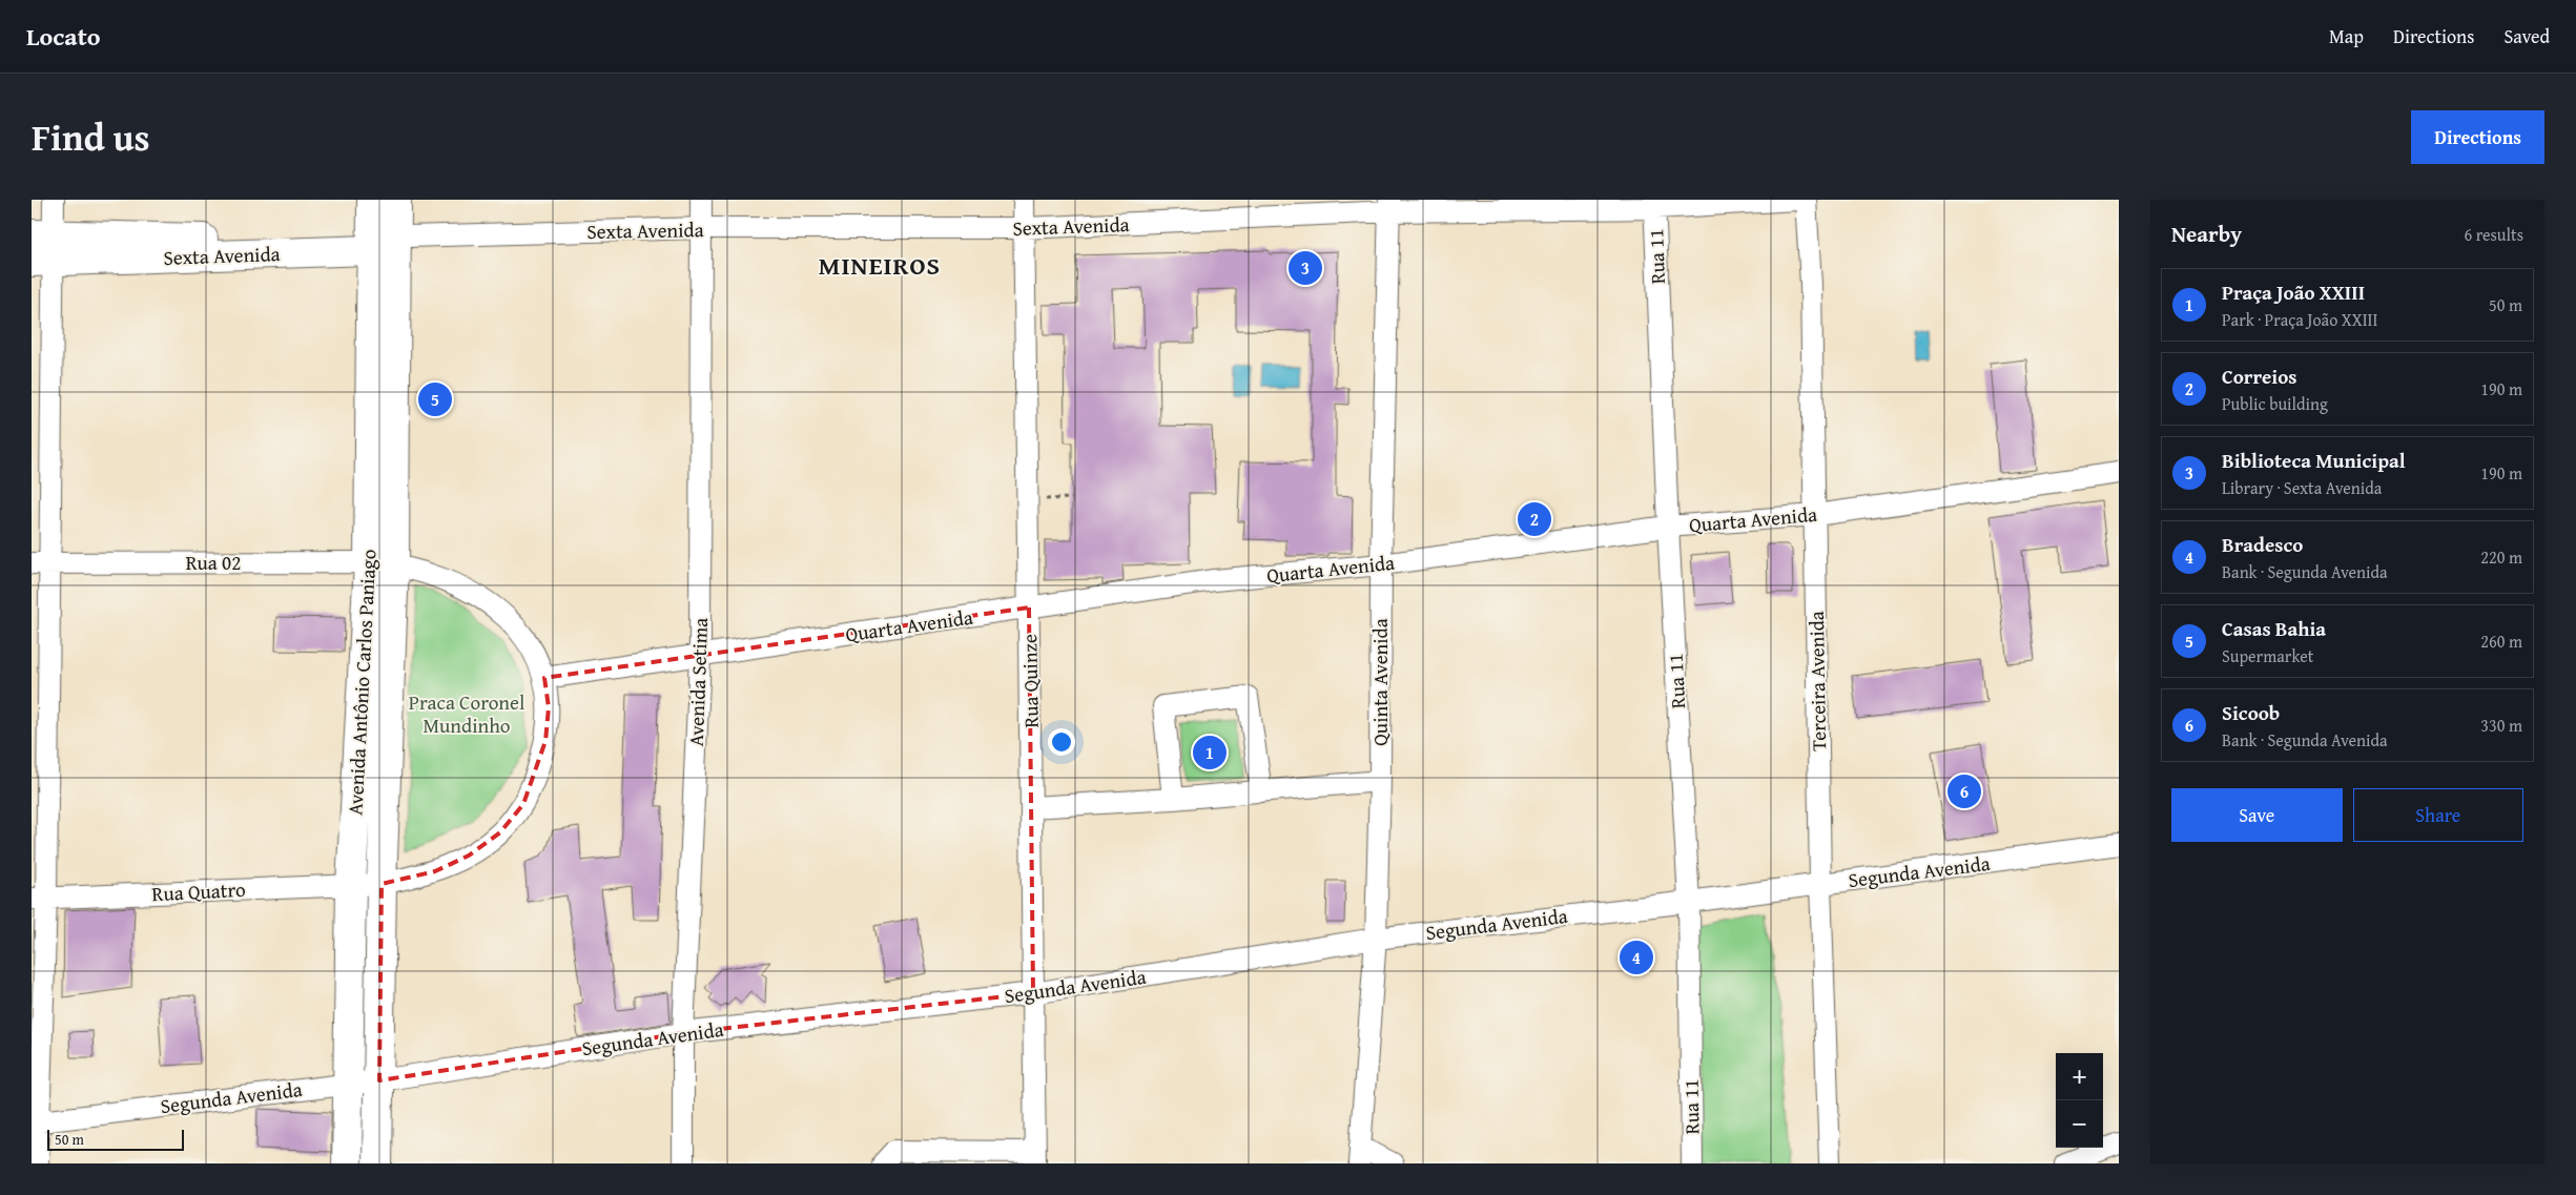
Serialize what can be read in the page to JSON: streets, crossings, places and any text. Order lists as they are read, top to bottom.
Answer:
{
  "streets": {
    "main road": ["Sexta Avenida", "Avenida Antônio Carlos Paniago"],
    "street": [
      "Rua 11",
      "Quarta Avenida",
      "Rua 02",
      "Rua Quinze",
      "Terceira Avenida",
      "Avenida Setima",
      "Quinta Avenida",
      "Segunda Avenida",
      "Rua Quatro"
    ]
  },
  "crossings": [
    ["Sexta Avenida", "Rua 11"],
    ["Sexta Avenida", "Rua Quinze"],
    ["Sexta Avenida", "Avenida Antônio Carlos Paniago"],
    ["Sexta Avenida", "Avenida Setima"],
    ["Sexta Avenida", "Quinta Avenida"],
    ["Rua 11", "Quarta Avenida"],
    ["Rua 11", "Segunda Avenida"],
    ["Quarta Avenida", "Rua 02"],
    ["Quarta Avenida", "Rua Quinze"],
    ["Quarta Avenida", "Terceira Avenida"],
    ["Quarta Avenida", "Avenida Setima"],
    ["Quarta Avenida", "Quinta Avenida"],
    ["Quarta Avenida", "Rua Quatro"],
    ["Rua 02", "Avenida Antônio Carlos Paniago"],
    ["Rua 02", "Rua Quatro"],
    ["Rua Quinze", "Segunda Avenida"],
    ["Terceira Avenida", "Segunda Avenida"],
    ["Avenida Antônio Carlos Paniago", "Segunda Avenida"],
    ["Avenida Antônio Carlos Paniago", "Rua Quatro"],
    ["Avenida Setima", "Segunda Avenida"],
    ["Quinta Avenida", "Segunda Avenida"]
  ],
  "districts": ["MINEIROS"],
  "parks": ["Praca Coronel Mundinho"],
  "scale_bar": "50 m",
  "page": {
    "header": "Locato",
    "nav": ["Map", "Directions", "Saved"],
    "title": "Find us",
    "buttons": [
      "Directions",
      ["Save", "Share"]
    ],
    "heading": ["Nearby", "6 results"],
    "pins": [
      "3",
      "5",
      "2",
      "1",
      "6",
      "4"
    ],
    "list": [
      {
        "mark": "1",
        "name": "Praça João XXIII",
        "note": "Park · Praça João XXIII",
        "value": "50 m"
      },
      {
        "mark": "2",
        "name": "Correios",
        "note": "Public building",
        "value": "190 m"
      },
      {
        "mark": "3",
        "name": "Biblioteca Municipal",
        "note": "Library · Sexta Avenida",
        "value": "190 m"
      },
      {
        "mark": "4",
        "name": "Bradesco",
        "note": "Bank · Segunda Avenida",
        "value": "220 m"
      },
      {
        "mark": "5",
        "name": "Casas Bahia",
        "note": "Supermarket",
        "value": "260 m"
      },
      {
        "mark": "6",
        "name": "Sicoob",
        "note": "Bank · Segunda Avenida",
        "value": "330 m"
      }
    ],
    "map_buttons": ["+", "−"],
    "scale": "50 m"
  }
}
